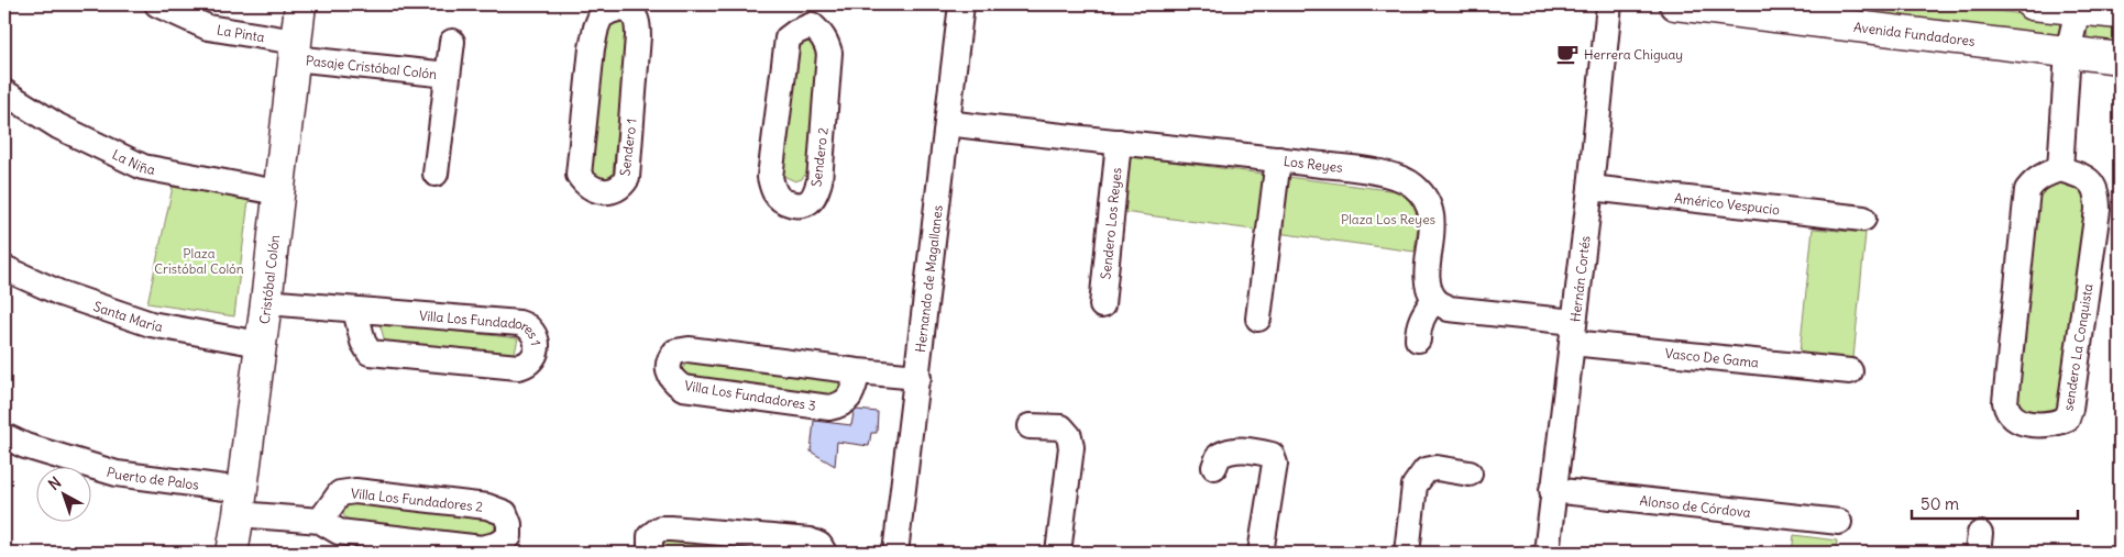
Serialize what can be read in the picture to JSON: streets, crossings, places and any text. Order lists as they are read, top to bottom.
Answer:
{
  "streets": {
    "street": [
      "La Pinta",
      "Avenida Fundadores",
      "Pasaje Cristóbal Colón",
      "Sendero 1",
      "Sendero 2",
      "La Niña",
      "Los Reyes",
      "Américo Vespucio",
      "Sendero Los Reyes",
      "Cristóbal Colón",
      "Hernando de Magallanes",
      "Hernán Cortés",
      "Santa María",
      "Villa Los Fundadores 1",
      "sendero La Conquista",
      "Vasco De Gama",
      "Villa Los Fundadores 3",
      "Puerto de Palos",
      "Villa Los Fundadores 2",
      "Alonso de Córdova"
    ]
  },
  "crossings": [
    ["La Pinta", "Pasaje Cristóbal Colón"],
    ["La Pinta", "Cristóbal Colón"],
    ["Pasaje Cristóbal Colón", "Cristóbal Colón"],
    ["La Niña", "Cristóbal Colón"],
    ["Los Reyes", "Sendero Los Reyes"],
    ["Los Reyes", "Hernando de Magallanes"],
    ["Américo Vespucio", "Hernán Cortés"],
    ["Cristóbal Colón", "Santa María"],
    ["Cristóbal Colón", "Villa Los Fundadores 1"],
    ["Cristóbal Colón", "Puerto de Palos"],
    ["Cristóbal Colón", "Villa Los Fundadores 2"],
    ["Hernando de Magallanes", "Villa Los Fundadores 3"],
    ["Hernán Cortés", "Vasco De Gama"],
    ["Hernán Cortés", "Alonso de Córdova"],
    ["Puerto de Palos", "Villa Los Fundadores 2"]
  ],
  "parks": ["Plaza Los Reyes", "Plaza Cristóbal Colón"],
  "places": {
    "cafe": ["Herrera Chiguay"]
  },
  "scale_bar": "50 m",
  "north": "top left"
}
